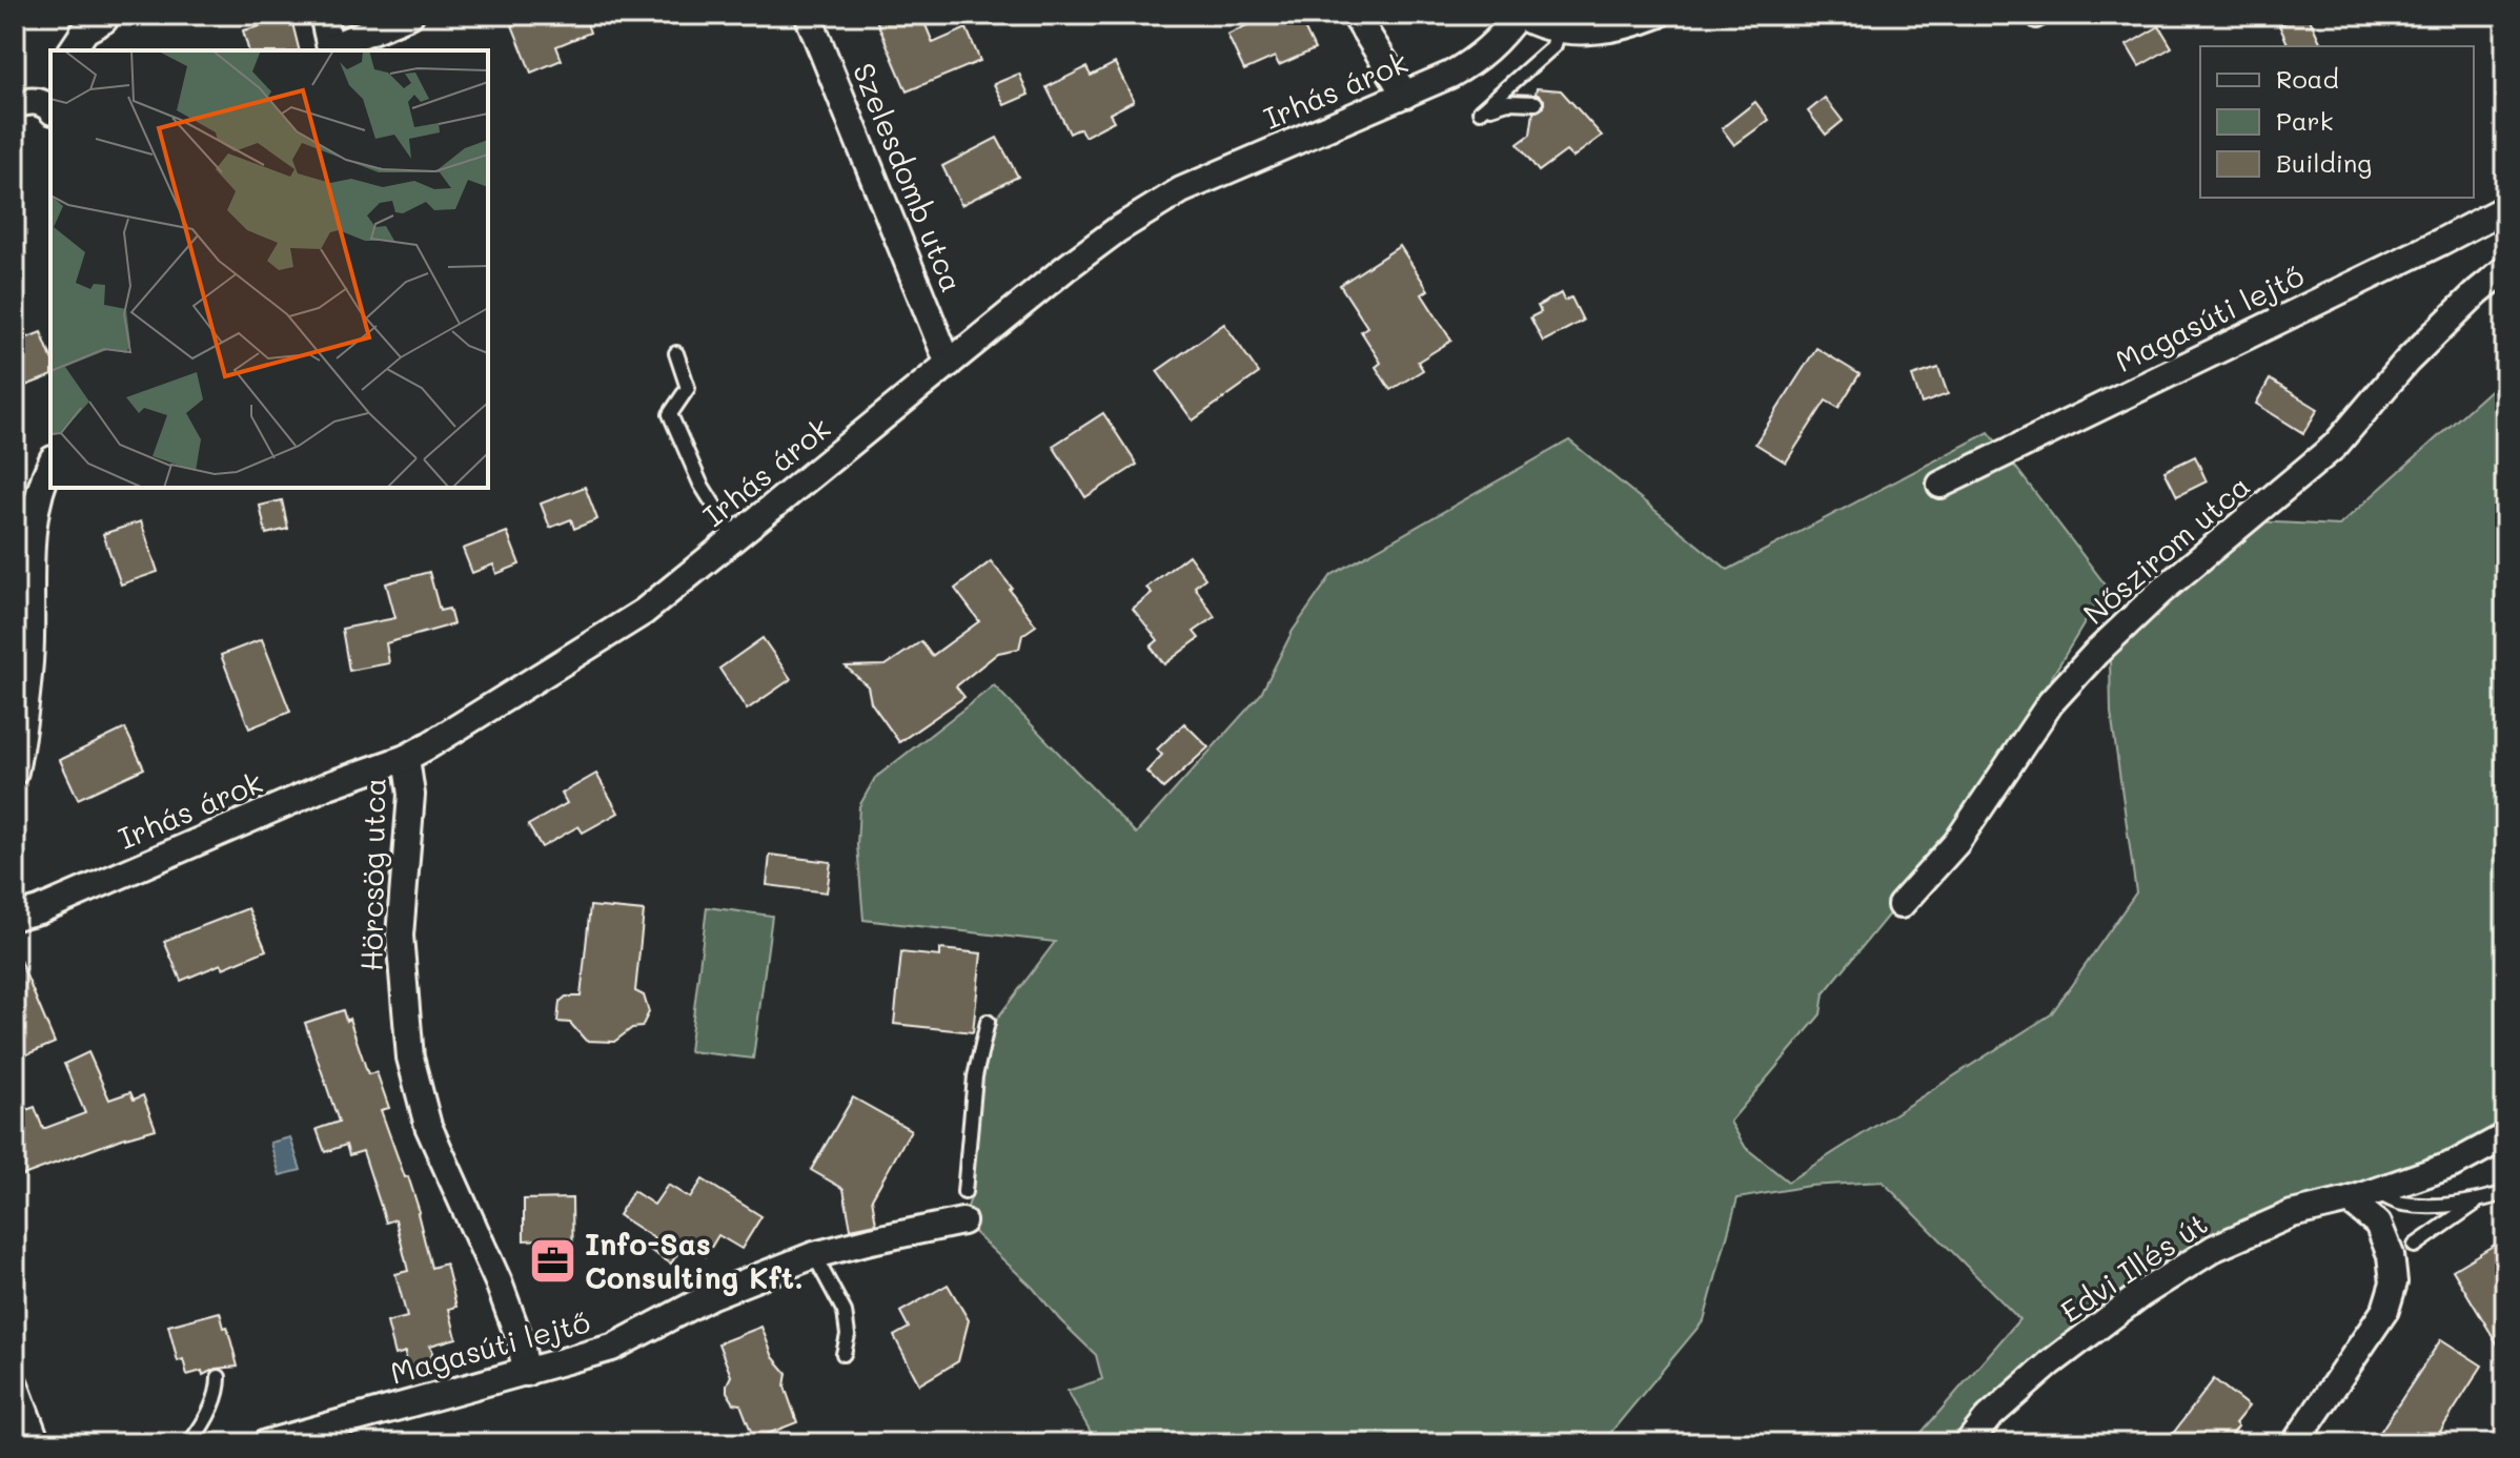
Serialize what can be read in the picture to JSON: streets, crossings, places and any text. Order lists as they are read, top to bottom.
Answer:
{
  "streets": {
    "street": [
      "Irhás árok",
      "Szelesdomb utca",
      "Magasúti lejtő",
      "Nőszirom utca",
      "Hörcsög utca",
      "Edvi Illés út"
    ]
  },
  "crossings": [
    ["Irhás árok", "Szelesdomb utca"],
    ["Irhás árok", "Hörcsög utca"],
    ["Magasúti lejtő", "Hörcsög utca"]
  ],
  "places": {
    "office": ["Info-Sas Consulting Kft."]
  },
  "legend": ["Road", "Park", "Building"]
}
